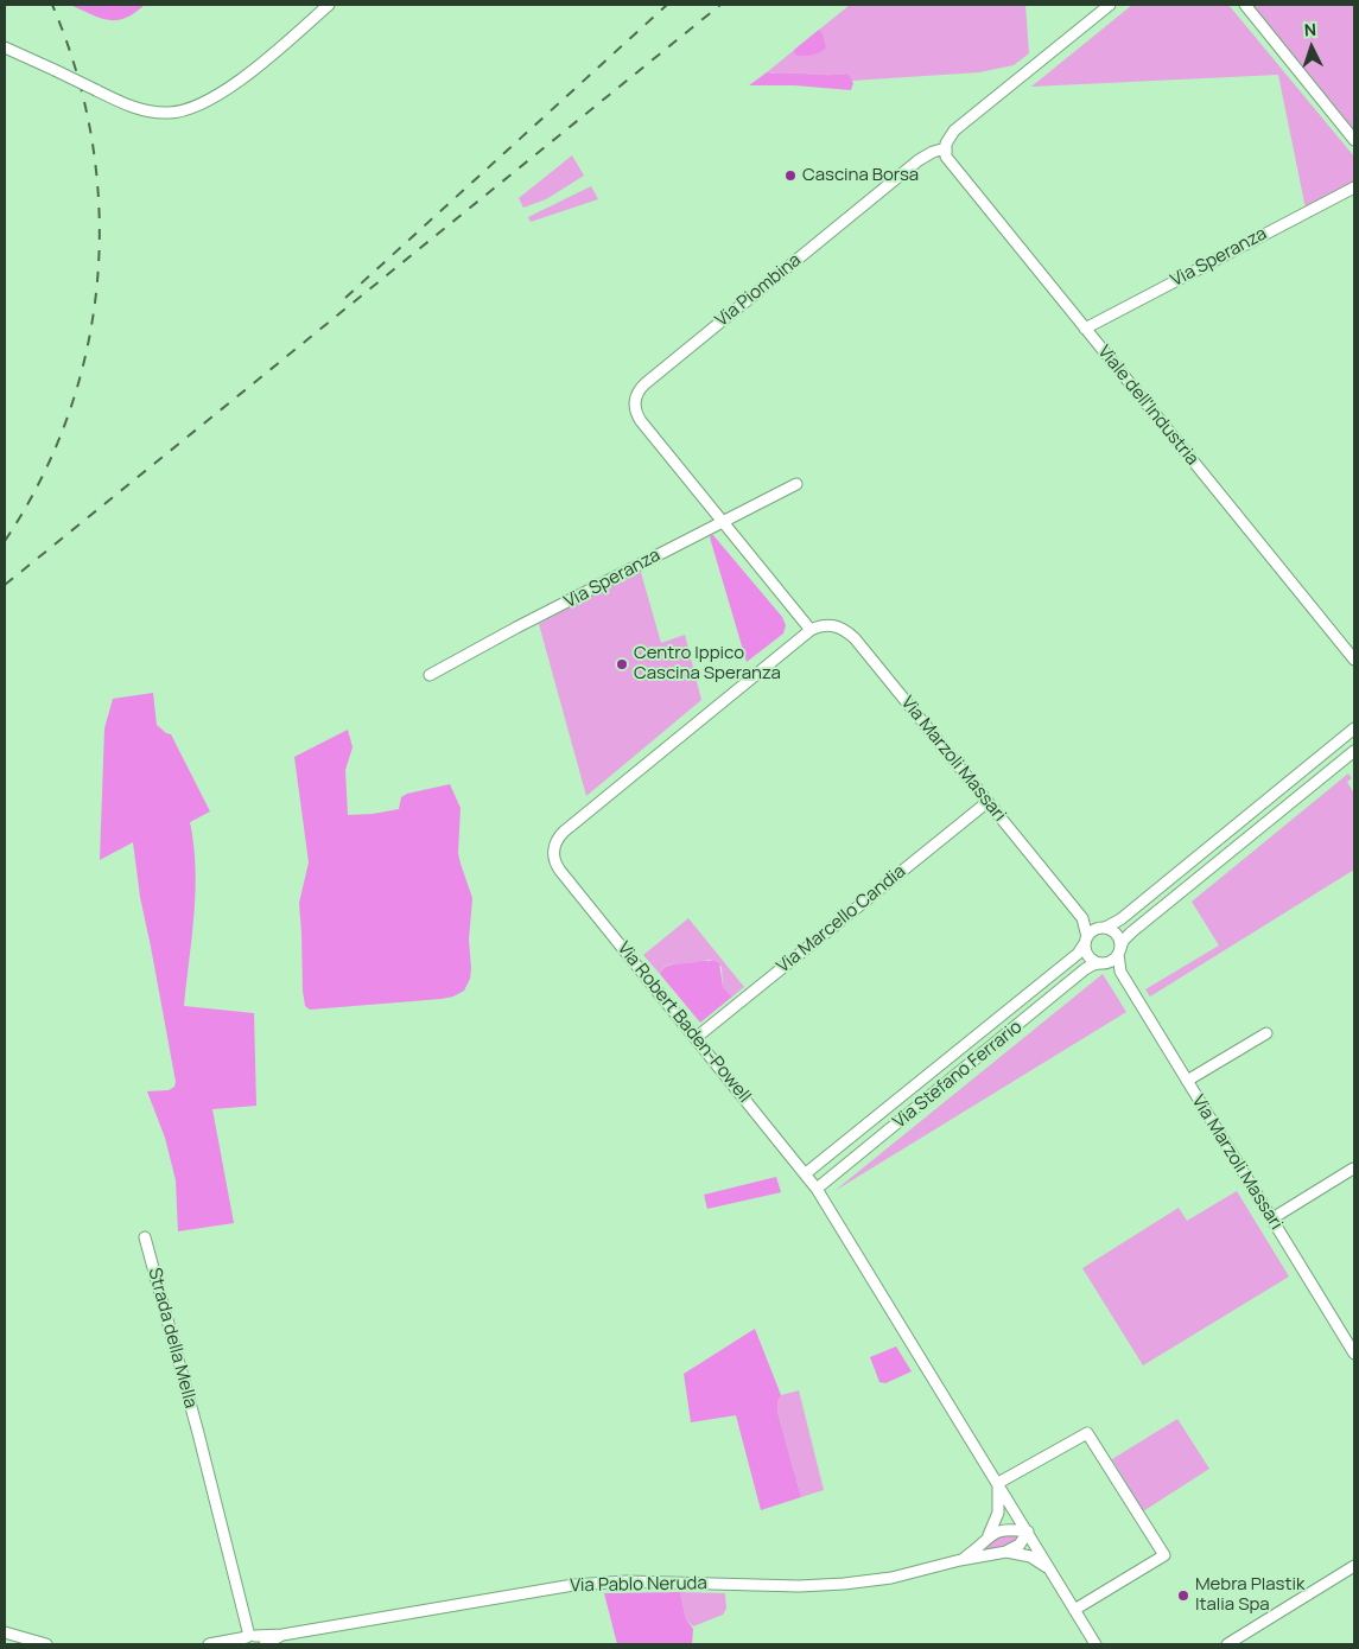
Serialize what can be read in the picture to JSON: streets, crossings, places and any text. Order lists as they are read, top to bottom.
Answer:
{
  "streets": {
    "street": [
      "Via Speranza",
      "Via Piombina",
      "Viale dell'Industria",
      "Via Marzoli Massari",
      "Via Marcello Candia",
      "Via Robert Baden-Powell",
      "Via Stefano Ferrario",
      "Strada della Mella",
      "Via Pablo Neruda"
    ]
  },
  "crossings": [
    ["Via Speranza", "Via Piombina"],
    ["Via Speranza", "Viale dell'Industria"],
    ["Via Piombina", "Viale dell'Industria"],
    ["Via Piombina", "Via Marzoli Massari"],
    ["Via Piombina", "Via Robert Baden-Powell"],
    ["Via Marzoli Massari", "Via Marcello Candia"],
    ["Via Marzoli Massari", "Via Robert Baden-Powell"],
    ["Via Marzoli Massari", "Via Stefano Ferrario"],
    ["Via Marcello Candia", "Via Robert Baden-Powell"],
    ["Via Robert Baden-Powell", "Via Stefano Ferrario"],
    ["Strada della Mella", "Via Pablo Neruda"]
  ],
  "places": ["Cascina Borsa", "Centro Ippico Cascina Speranza", "Mebra Plastik Italia Spa"],
  "north": "top"
}
